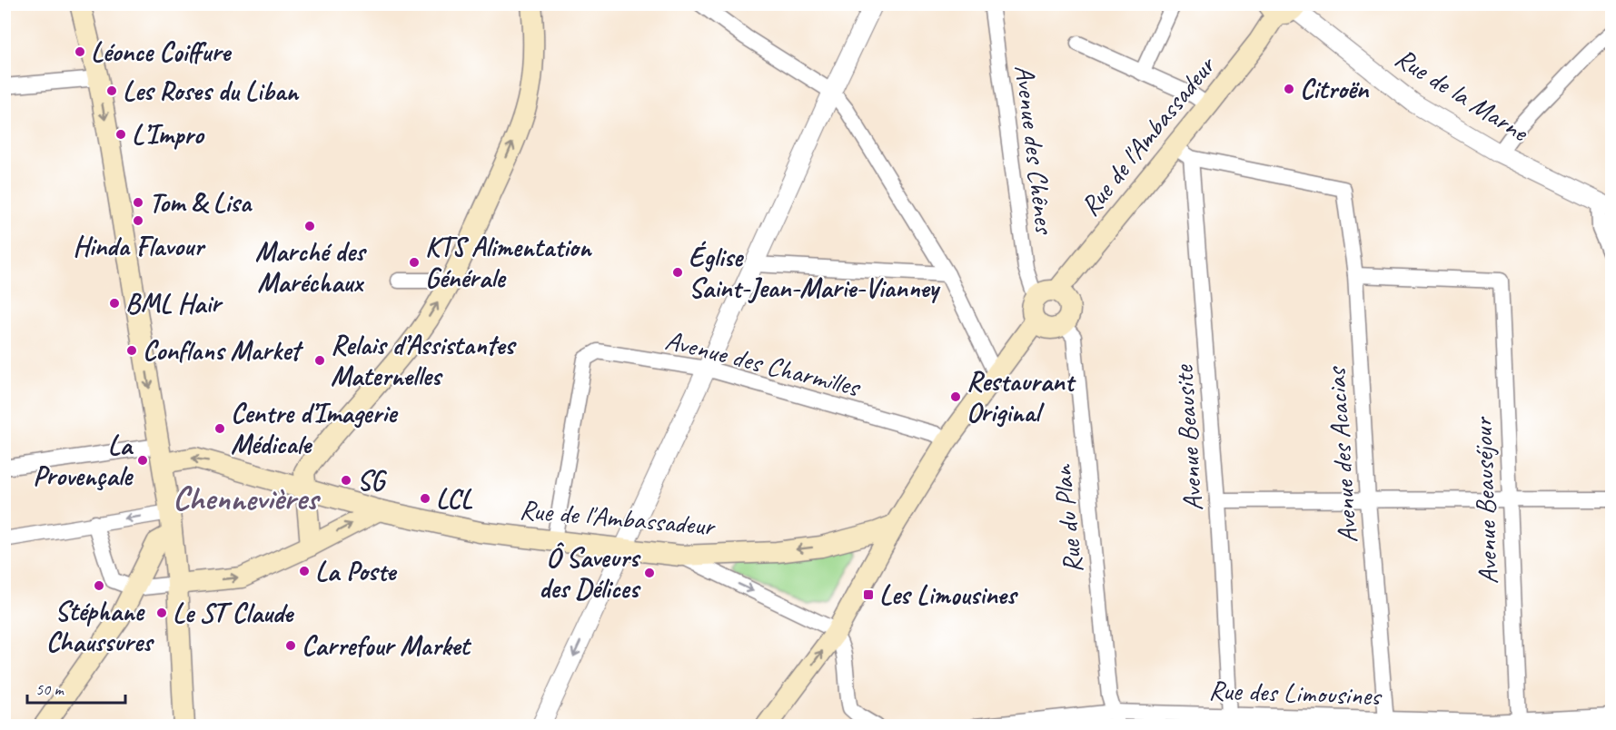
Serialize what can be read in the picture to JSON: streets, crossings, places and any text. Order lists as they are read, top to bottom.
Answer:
{
  "streets": {
    "main road": ["Rue de l'Ambassadeur"],
    "street": [
      "Rue de la Marne",
      "Avenue des Chênes",
      "Avenue des Charmilles",
      "Avenue Beausite",
      "Avenue des Acacias",
      "Avenue Beauséjour",
      "Rue du Plan",
      "Rue des Limousines"
    ]
  },
  "crossings": [
    ["Rue de la Marne", "Rue de l'Ambassadeur"],
    ["Rue de l'Ambassadeur", "Avenue des Chênes"],
    ["Rue de l'Ambassadeur", "Avenue des Charmilles"],
    ["Rue de l'Ambassadeur", "Avenue Beausite"],
    ["Rue de l'Ambassadeur", "Avenue des Acacias"],
    ["Rue de l'Ambassadeur", "Rue du Plan"],
    ["Avenue des Chênes", "Rue du Plan"],
    ["Avenue Beausite", "Avenue des Acacias"],
    ["Avenue Beausite", "Rue des Limousines"],
    ["Avenue des Acacias", "Avenue Beauséjour"],
    ["Avenue des Acacias", "Rue des Limousines"],
    ["Avenue Beauséjour", "Rue des Limousines"],
    ["Rue du Plan", "Rue des Limousines"]
  ],
  "districts": ["Chennevières"],
  "places": {
    "other": [
      "Léonce Coiffure",
      "Citroën",
      "Les Roses du Liban",
      "L’Impro",
      "Tom & Lisa",
      "Hinda Flavour",
      "Marché des Maréchaux",
      "KTS Alimentation Générale",
      "Église Saint-Jean-Marie-Vianney",
      "BML Hair",
      "Conflans Market",
      "Relais d’Assistantes Maternelles",
      "Restaurant Original",
      "Centre d’Imagerie Médicale",
      "La Provençale",
      "SG",
      "LCL",
      "La Poste",
      "Ô Saveurs des Délices",
      "Stéphane Chaussures",
      "Le ST Claude",
      "Carrefour Market"
    ],
    "transit": ["Les Limousines"]
  },
  "scale_bar": "50 m"
}
